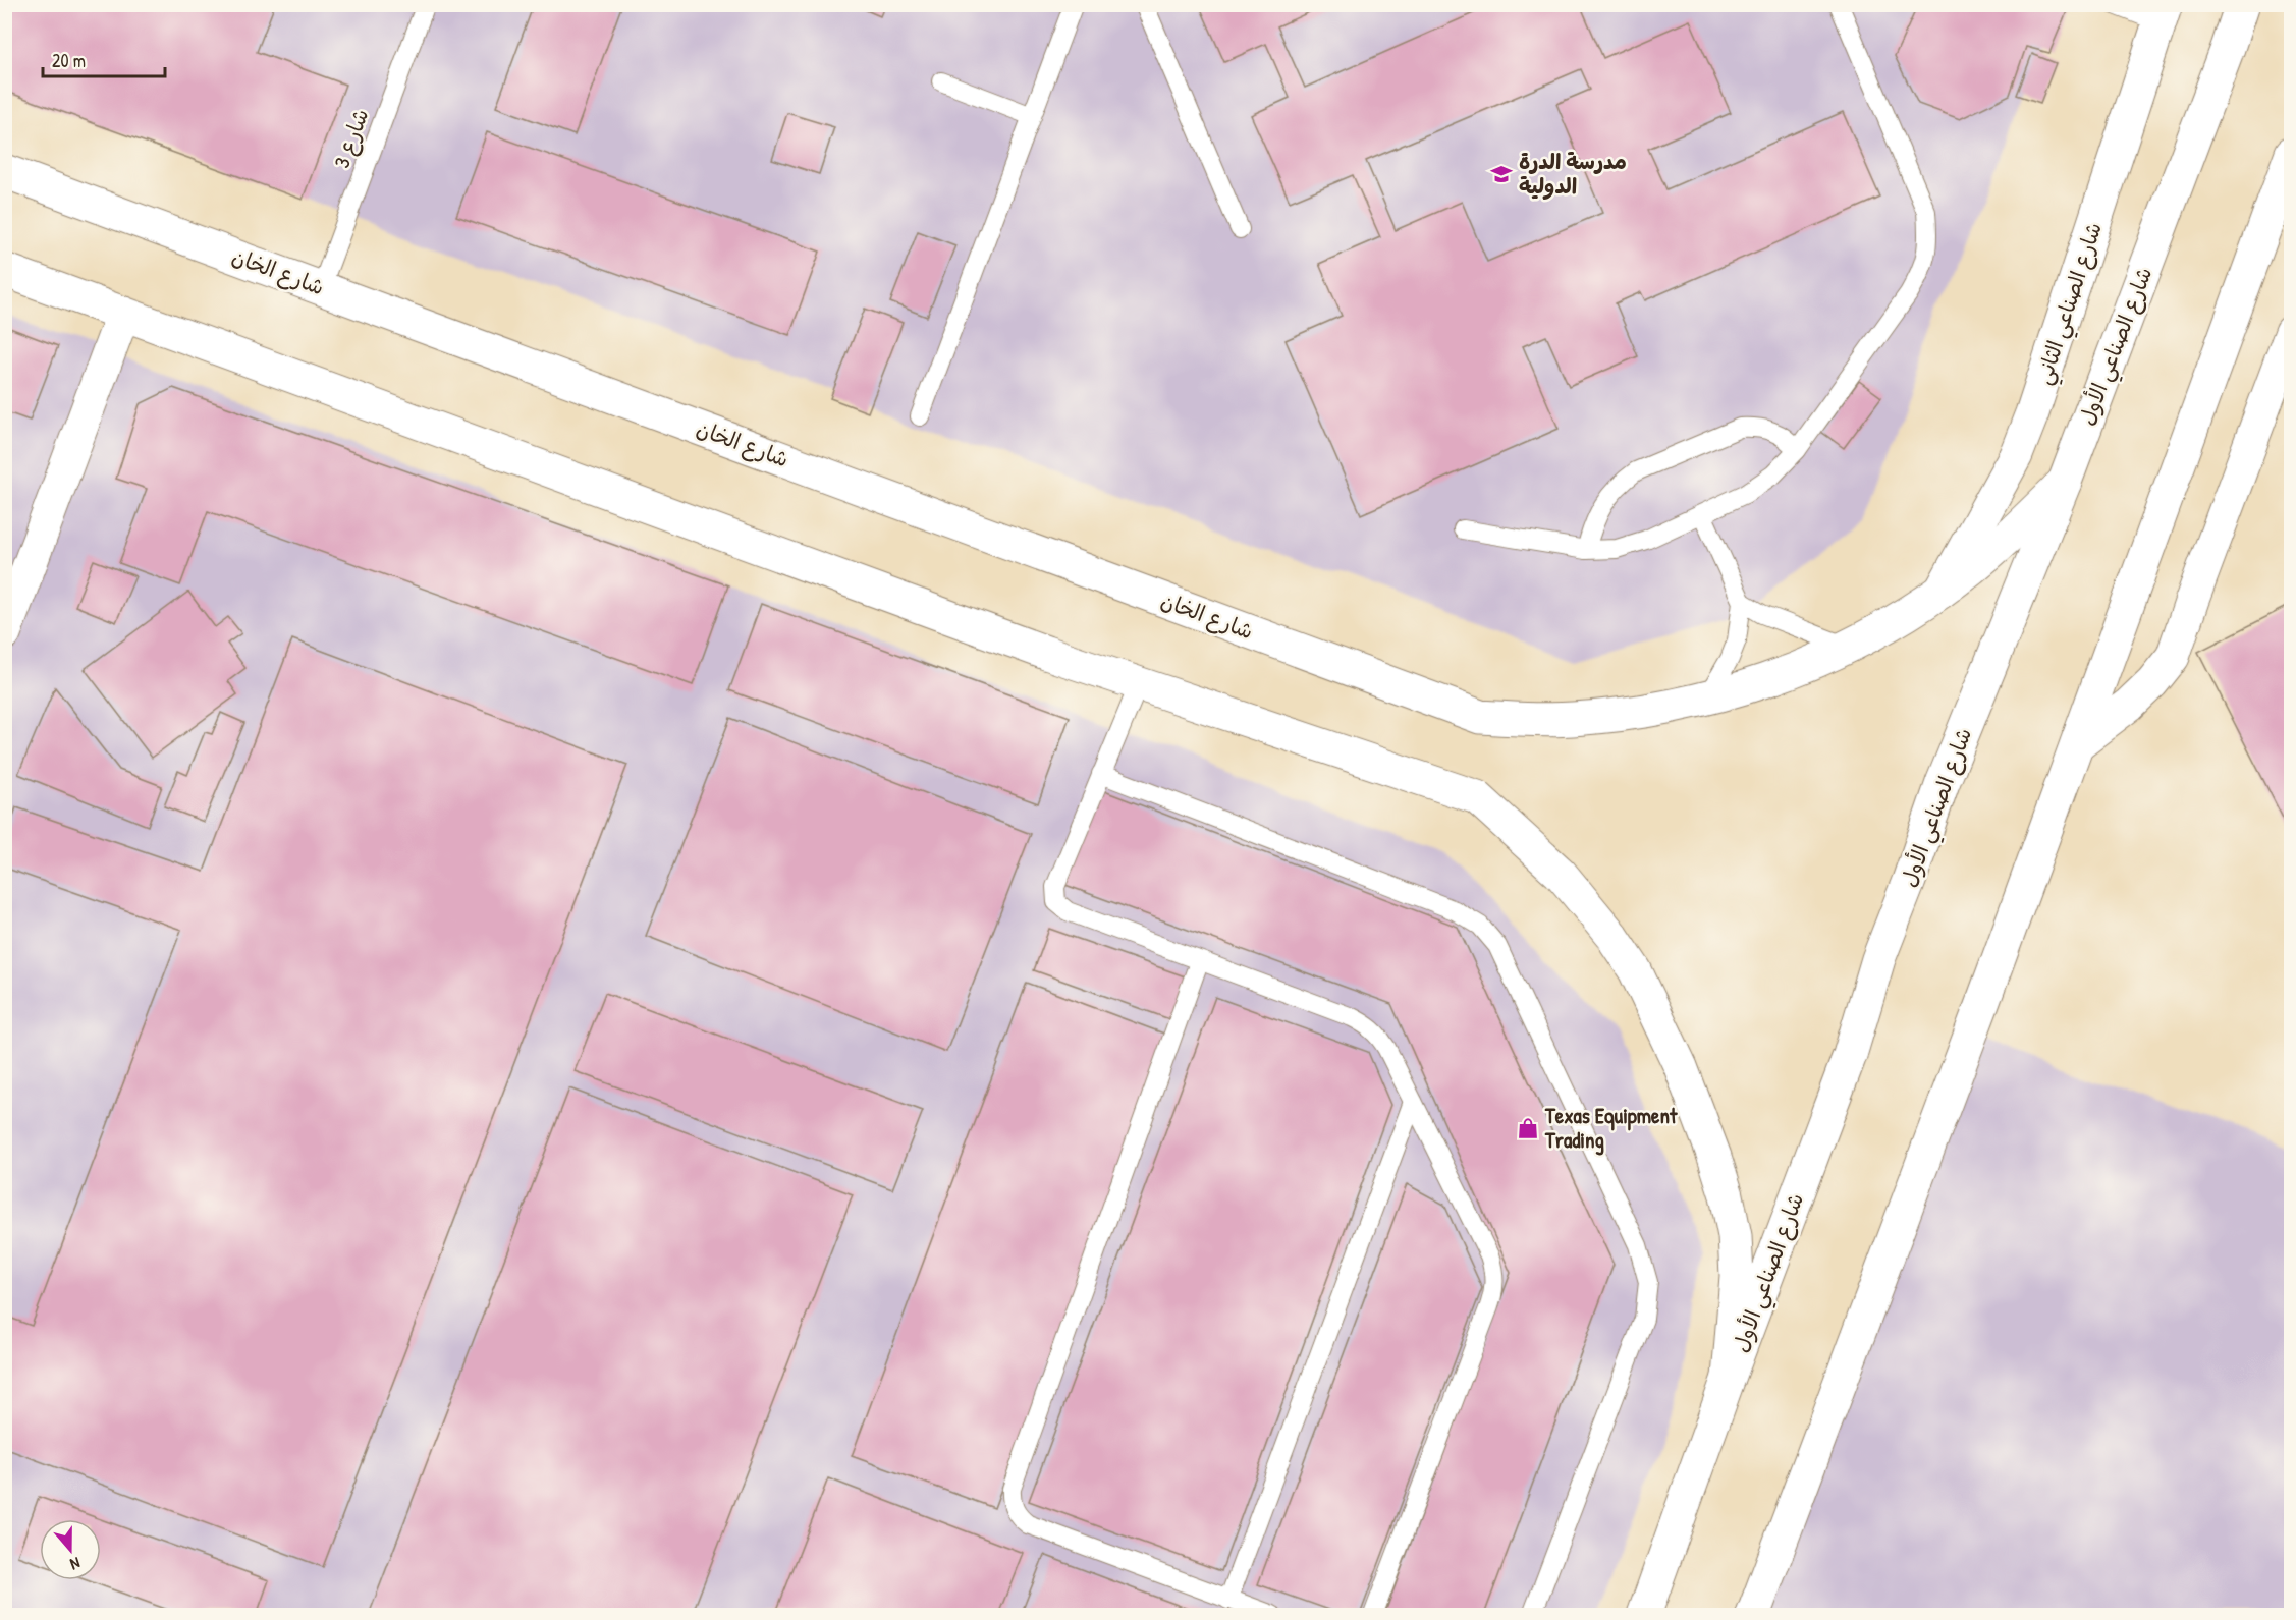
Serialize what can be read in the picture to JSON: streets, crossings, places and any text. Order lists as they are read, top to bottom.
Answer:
{
  "streets": {
    "main road": ["شارع الخان", "شارع الصناعي الثاني", "شارع الصناعي الأول"],
    "lane": ["شارع 3"]
  },
  "crossings": [
    ["شارع 3", "شارع الخان"],
    ["شارع الخان", "شارع الصناعي الثاني"],
    ["شارع الخان", "شارع الصناعي الأول"]
  ],
  "places": {
    "school or university": ["مدرسة الدرة الدولية"],
    "shop": ["Texas Equipment Trading"]
  },
  "scale_bar": "20 m",
  "north": "bottom"
}
